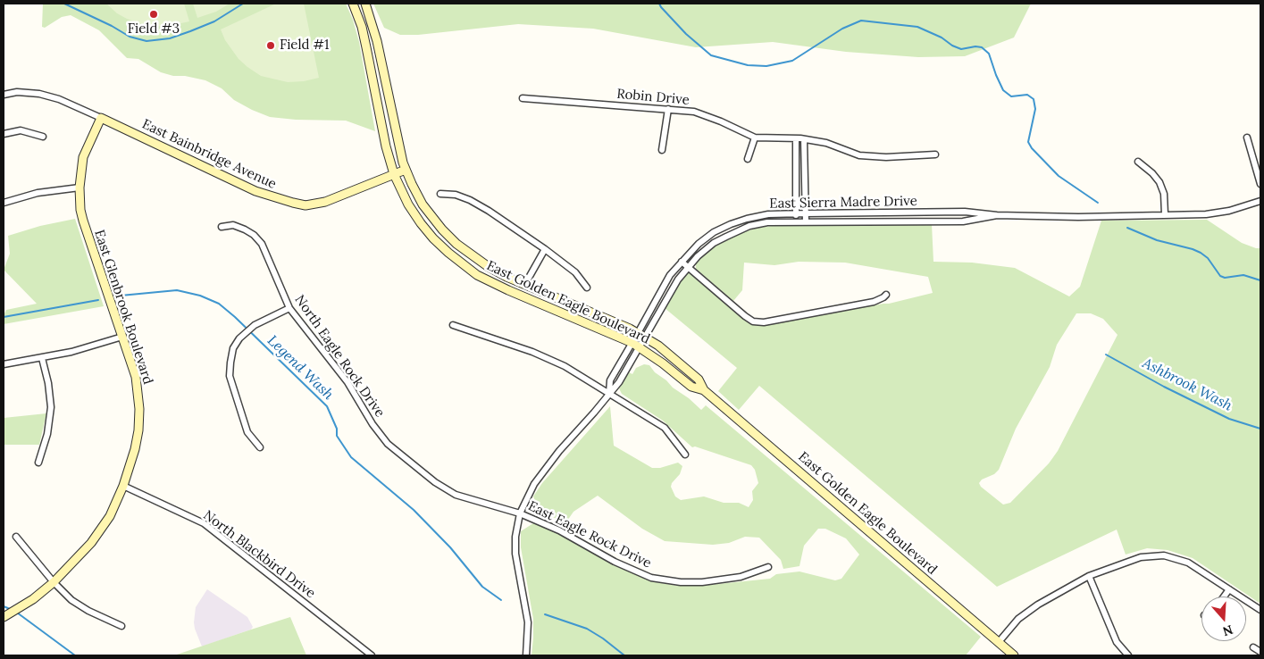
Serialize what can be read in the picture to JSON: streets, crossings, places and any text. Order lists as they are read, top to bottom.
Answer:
{
  "streets": {
    "street": [
      "Robin Drive",
      "East Bainbridge Avenue",
      "East Sierra Madre Drive",
      "East Golden Eagle Boulevard",
      "East Glenbrook Boulevard",
      "North Eagle Rock Drive",
      "East Eagle Rock Drive",
      "North Blackbird Drive"
    ]
  },
  "crossings": [
    ["East Bainbridge Avenue", "East Golden Eagle Boulevard"],
    ["East Bainbridge Avenue", "East Glenbrook Boulevard"],
    ["East Sierra Madre Drive", "East Golden Eagle Boulevard"],
    ["East Glenbrook Boulevard", "North Blackbird Drive"],
    ["North Eagle Rock Drive", "East Eagle Rock Drive"]
  ],
  "water": ["Legend Wash", "Ashbrook Wash"],
  "places": ["Field #3", "Field #1"],
  "north": "bottom"
}
